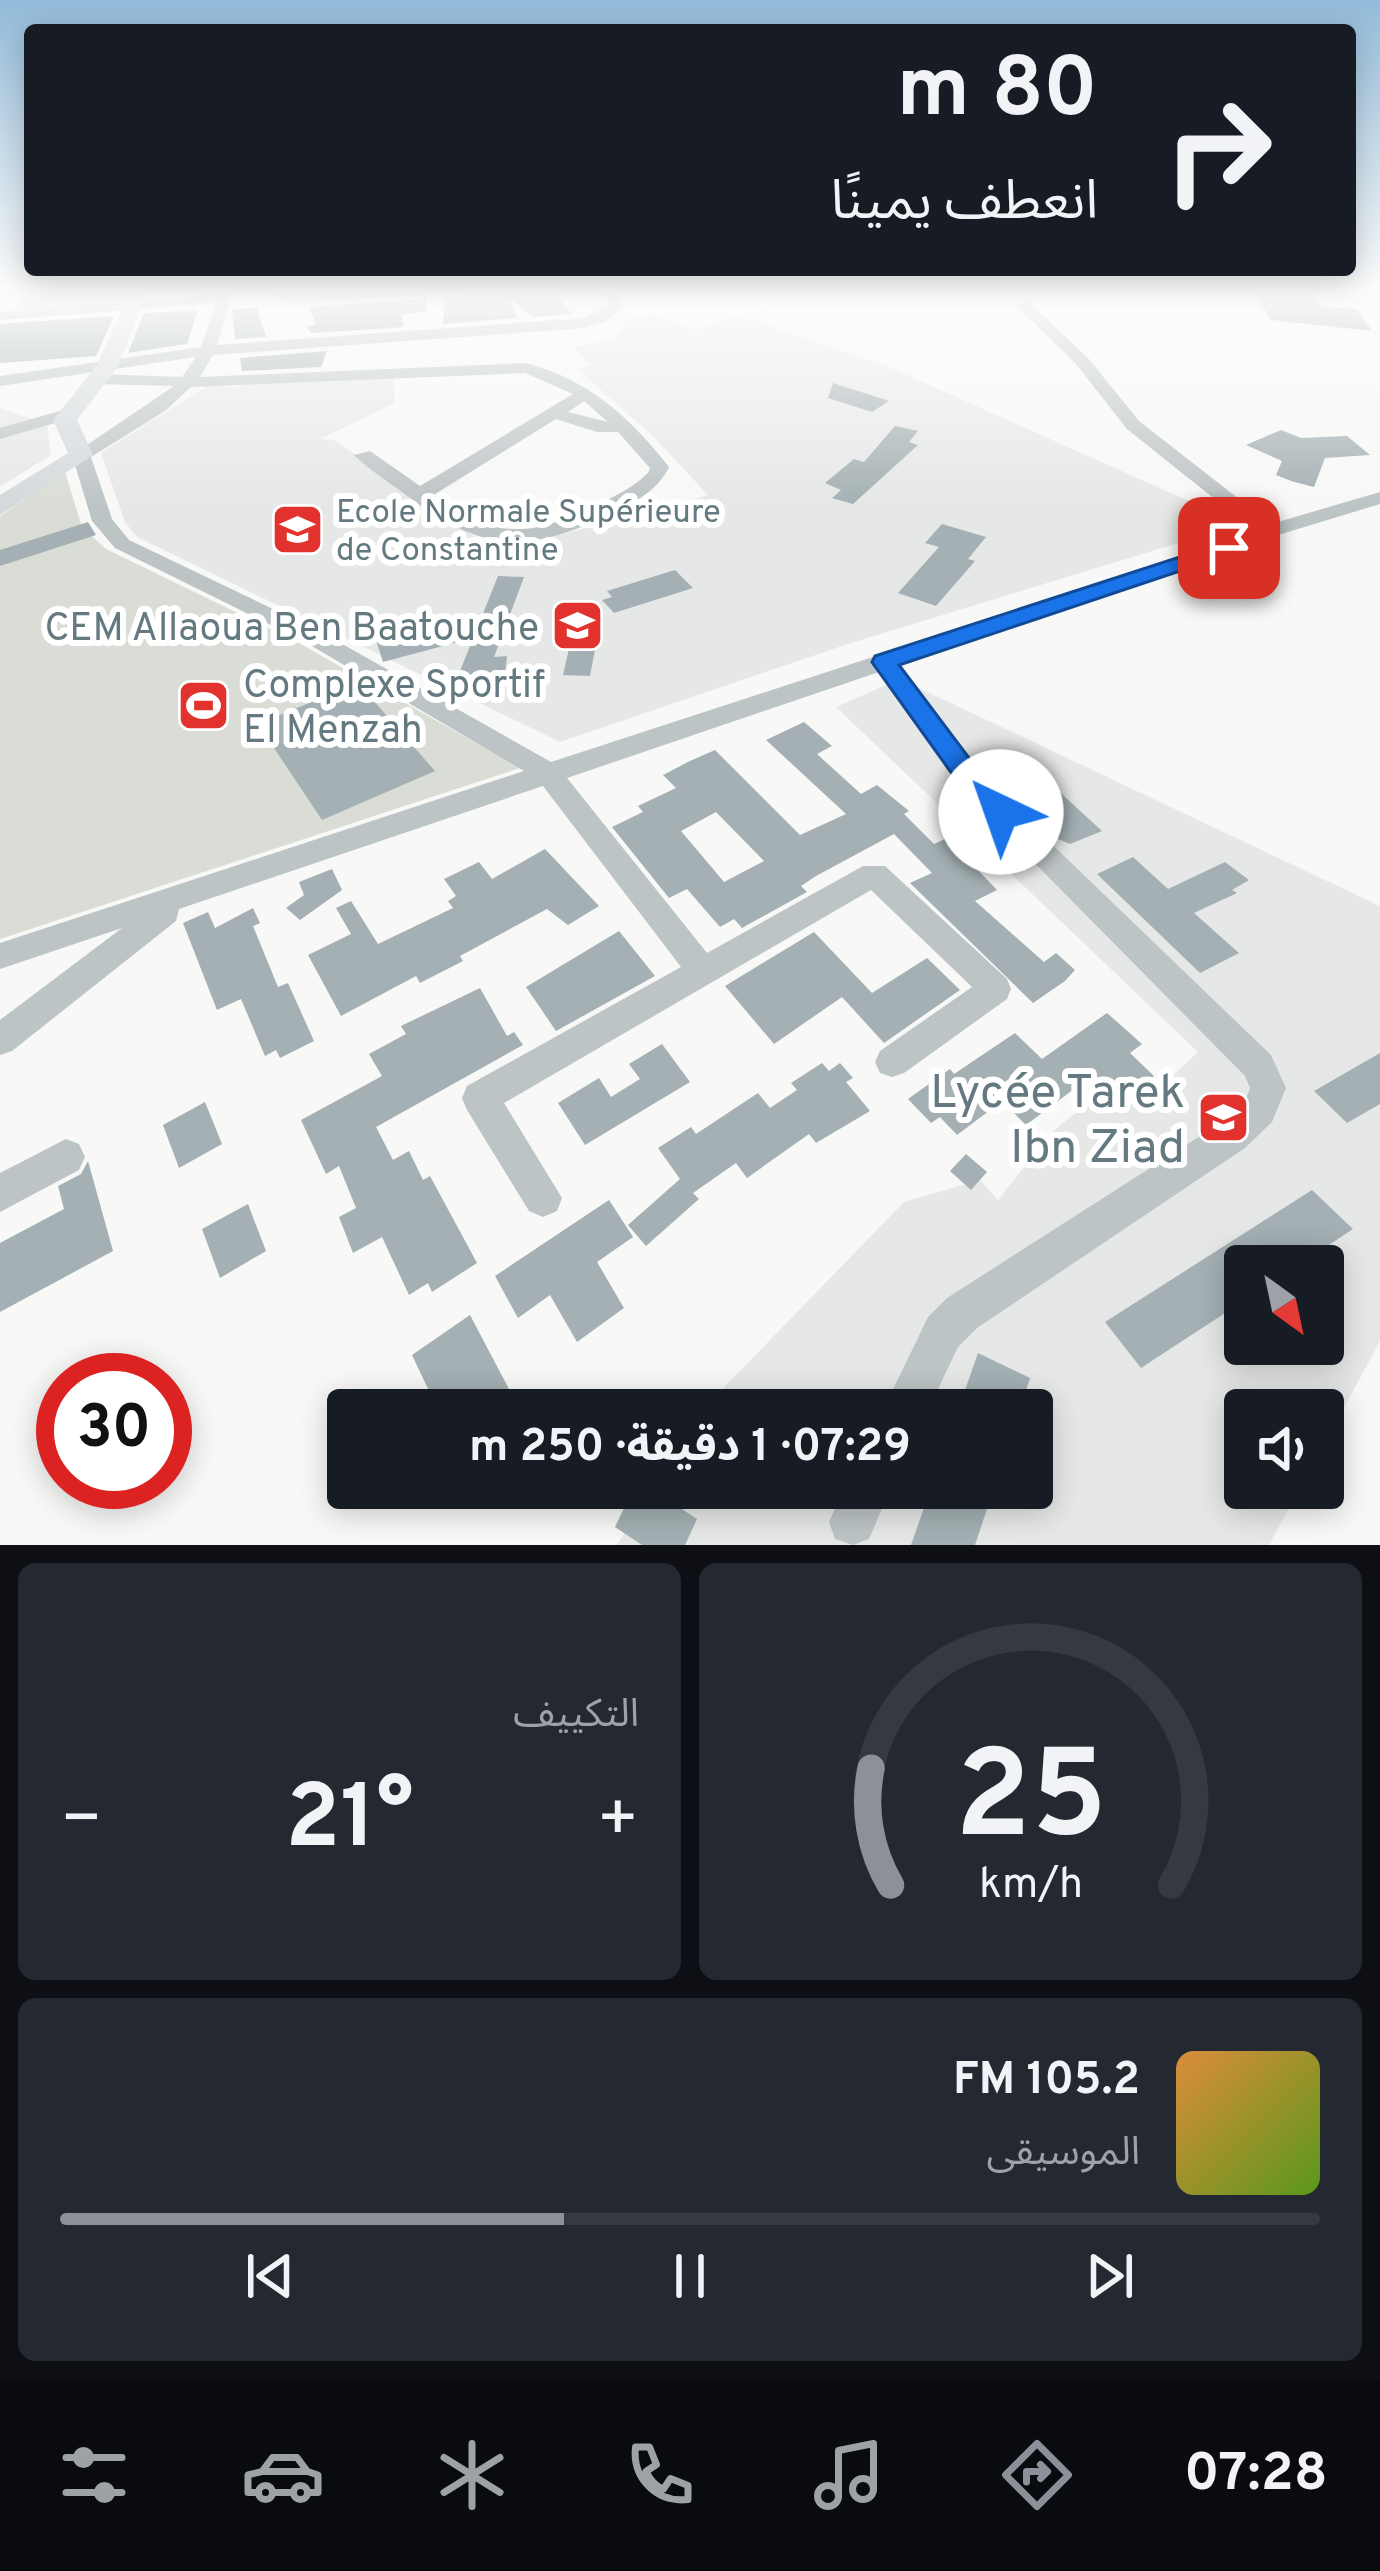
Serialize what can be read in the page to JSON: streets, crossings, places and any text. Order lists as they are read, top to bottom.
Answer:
{
  "places": {
    "school or university": ["Ecole Normale Supérieure de Constantine", "CEM Allaoua Ben Baatouche", "Lycée Tarek Ibn Ziad"],
    "sports": ["Complexe Sportif El Menzah"]
  },
  "north": "bottom right",
  "page": {
    "turn": ["80 m", "انعطف يمينًا"],
    "limit": "30",
    "trip": "07:29 · 1 دقيقة · 250 m",
    "tile": "التكييف",
    "heat": ["−", "21°", "+"],
    "song": ["105.2 FM", "الموسيقى"],
    "tabs": "07:28",
    "gauge": ["25", "km/h"]
  }
}
